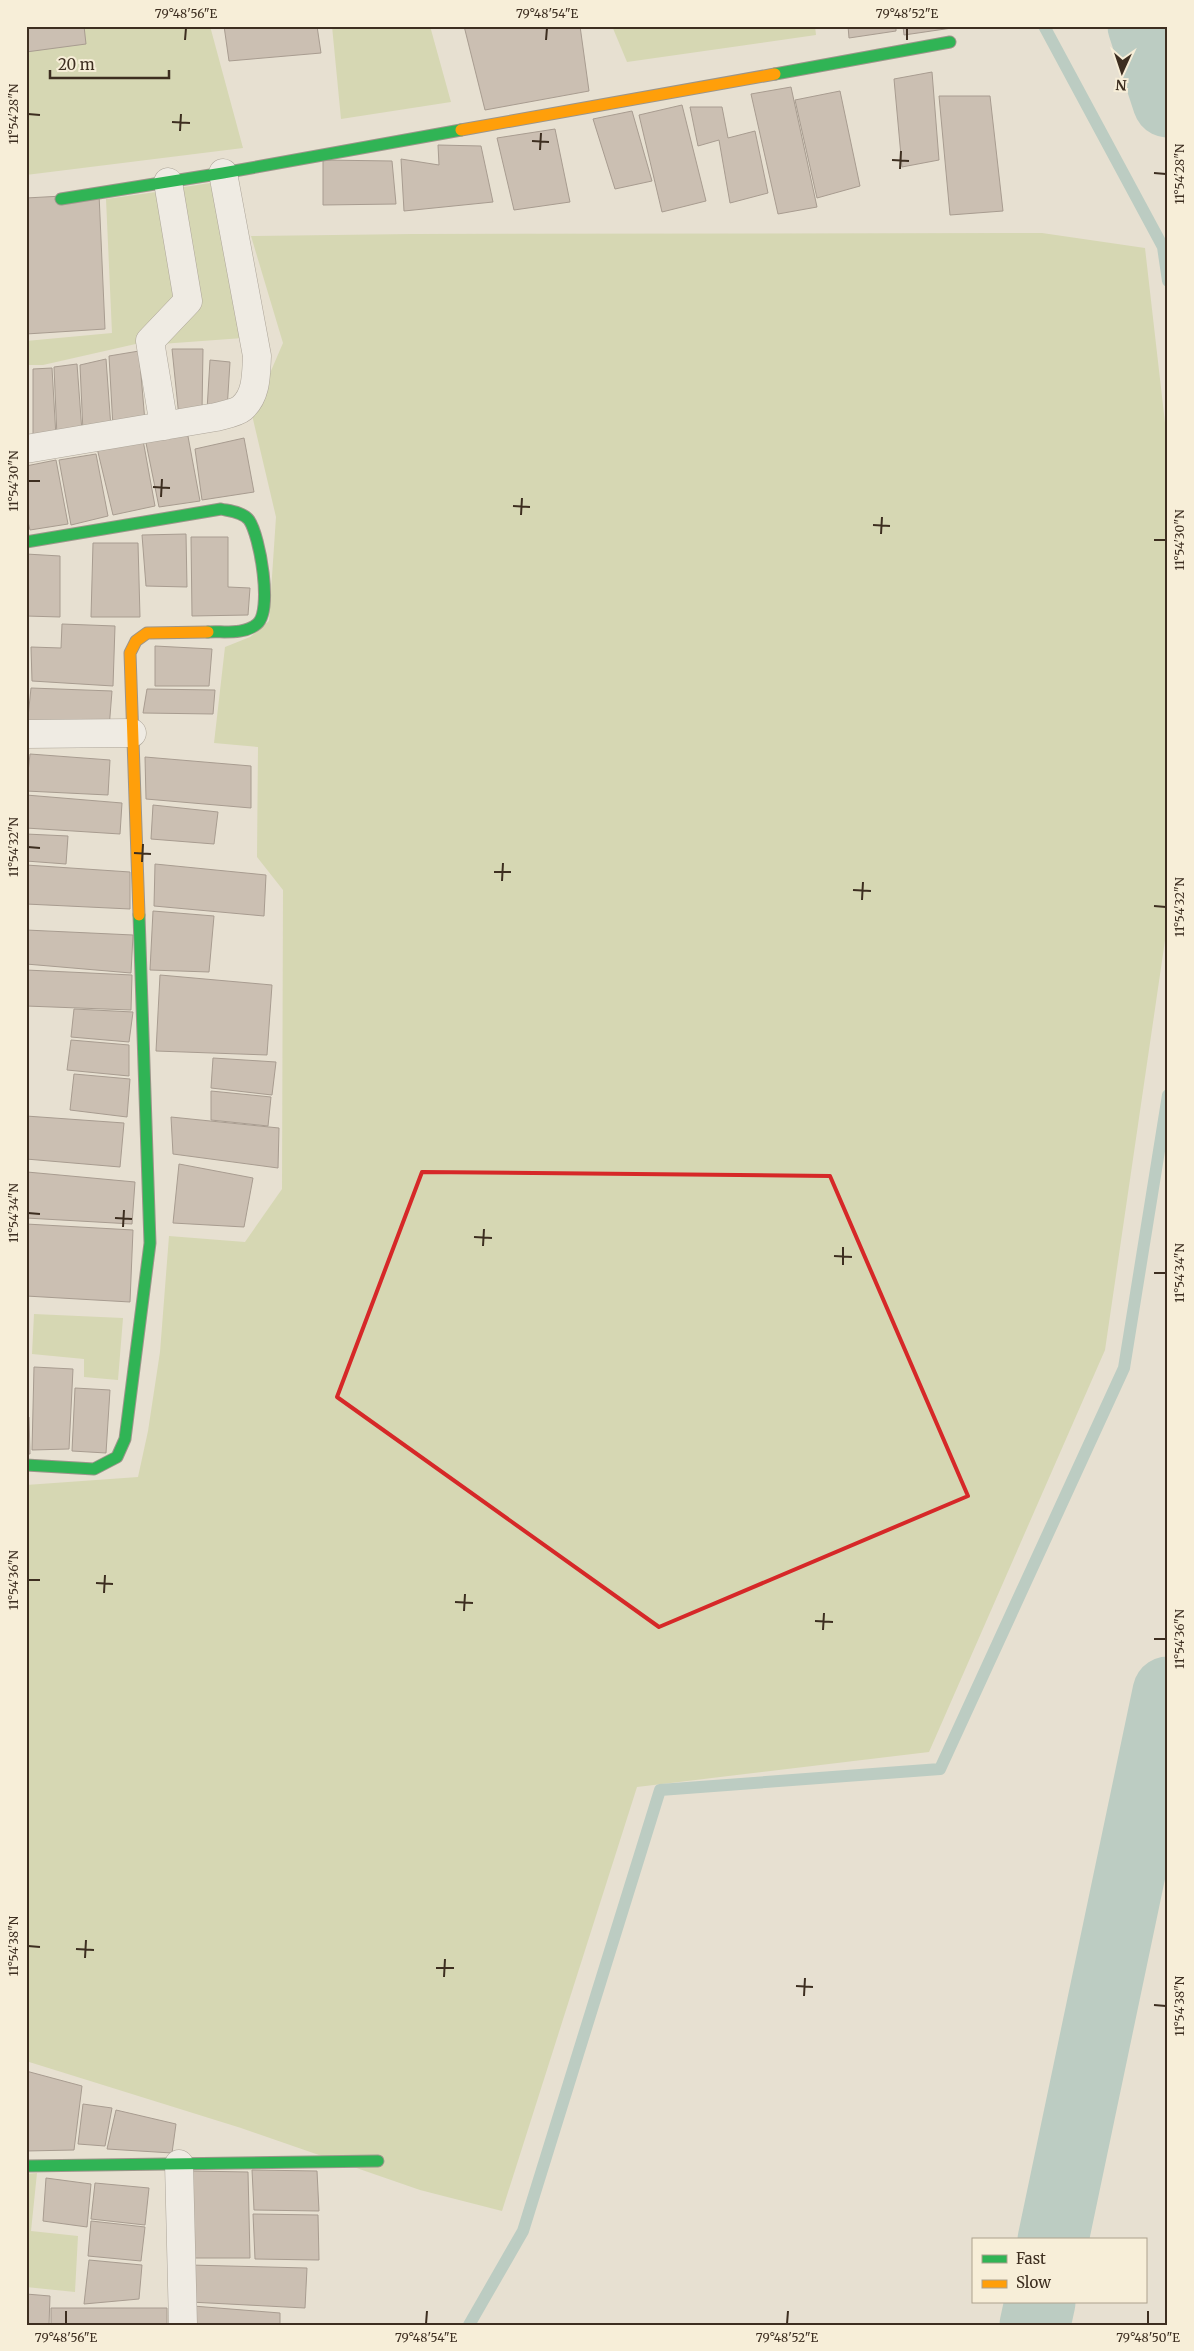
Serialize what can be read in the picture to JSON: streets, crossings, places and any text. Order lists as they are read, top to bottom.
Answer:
{
  "legend": ["Fast", "Slow"],
  "scale_bar": "20 m",
  "north": "bottom",
  "coordinates": [
    "79°48'56\"E",
    "79°48'54\"E",
    "79°48'52\"E",
    "11°54'28\"N",
    "11°54'30\"N",
    "11°54'32\"N",
    "11°54'34\"N",
    "11°54'36\"N",
    "11°54'38\"N",
    "79°48'50\"E"
  ]
}
